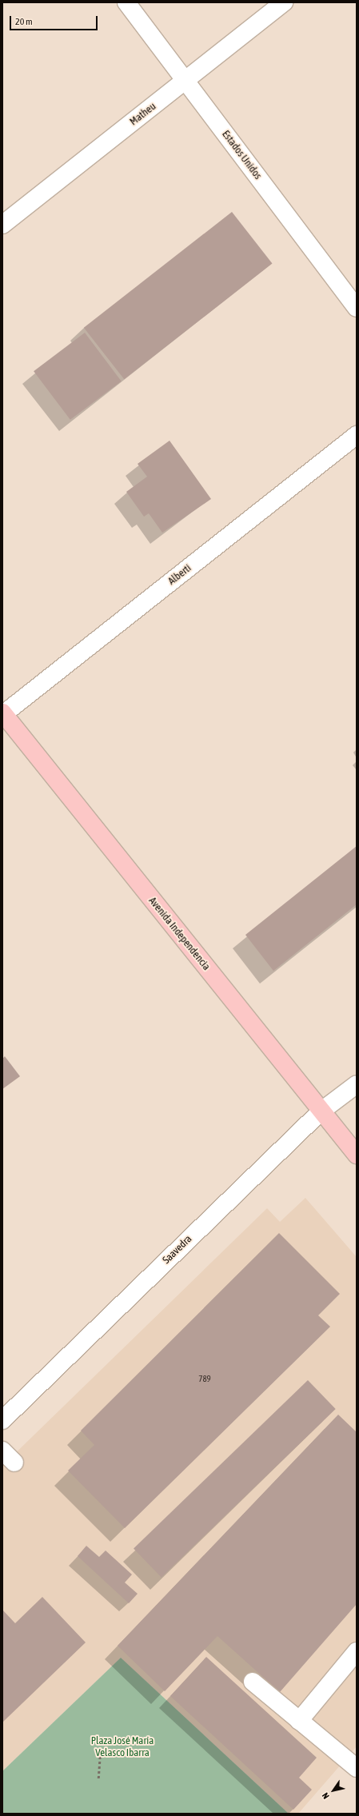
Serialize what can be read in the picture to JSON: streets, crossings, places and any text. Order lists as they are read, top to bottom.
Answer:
{
  "streets": {
    "main road": ["Avenida Independencia"],
    "street": [
      "Matheu",
      "Estados Unidos",
      "Alberti",
      "Saavedra"
    ]
  },
  "crossings": [
    ["Matheu", "Estados Unidos"],
    ["Alberti", "Avenida Independencia"],
    ["Avenida Independencia", "Saavedra"]
  ],
  "parks": ["Plaza José María Velasco Ibarra"],
  "house_numbers": ["789"],
  "scale_bar": "20 m",
  "north": "bottom left"
}
